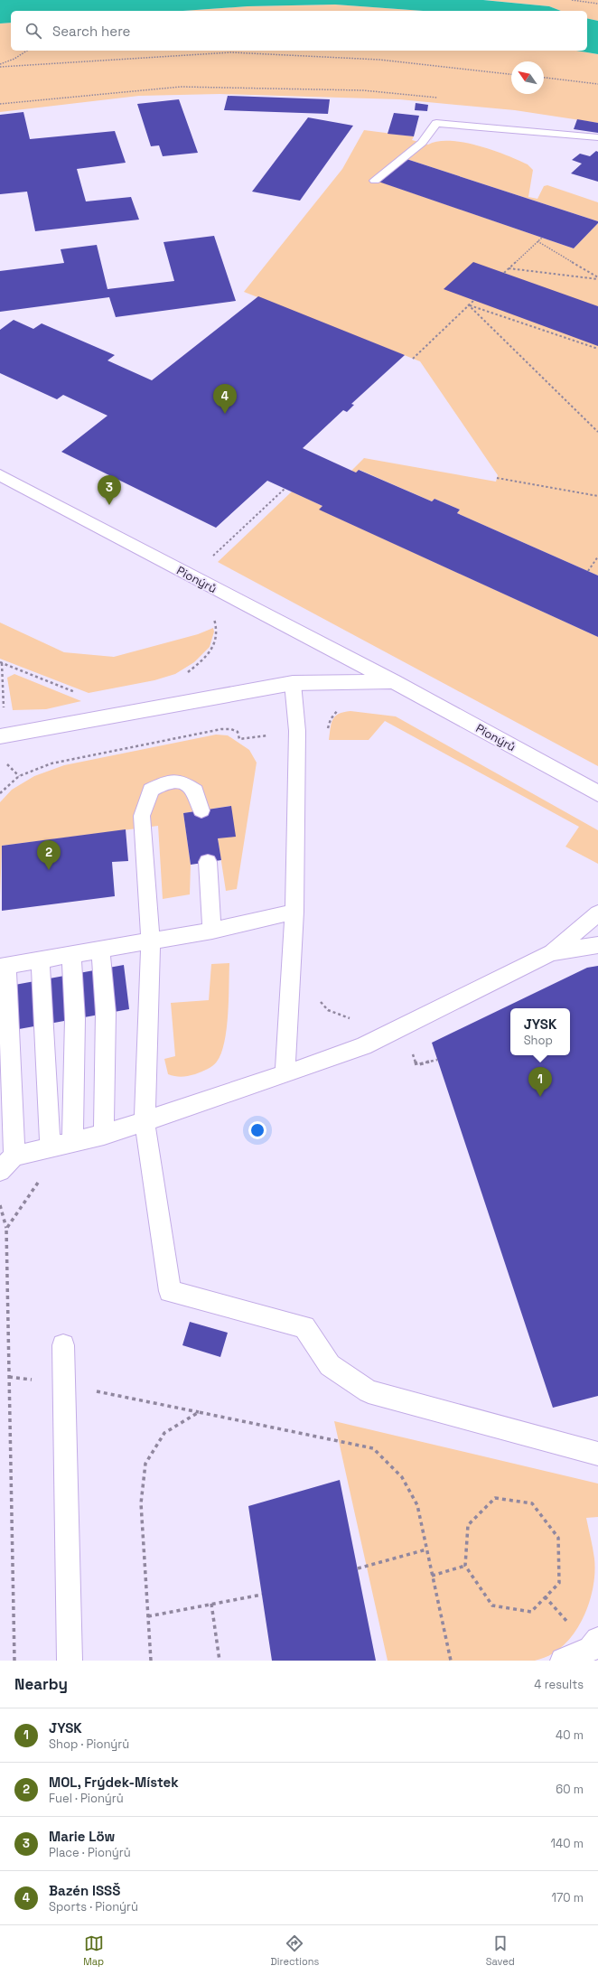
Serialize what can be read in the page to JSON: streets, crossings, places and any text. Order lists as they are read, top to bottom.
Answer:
{
  "streets": {
    "street": ["Pionýrů"]
  },
  "north": "top left",
  "page": {
    "search": "Search here",
    "pins": [
      "4",
      "3",
      "2",
      "1"
    ],
    "popup": ["JYSK", "Shop"],
    "heading": ["Nearby", "4 results"],
    "list": [
      {
        "mark": "1",
        "name": "JYSK",
        "note": "Shop · Pionýrů",
        "value": "40 m"
      },
      {
        "mark": "2",
        "name": "MOL, Frýdek-Místek",
        "note": "Fuel · Pionýrů",
        "value": "60 m"
      },
      {
        "mark": "3",
        "name": "Marie Löw",
        "note": "Place · Pionýrů",
        "value": "140 m"
      },
      {
        "mark": "4",
        "name": "Bazén ISSŠ",
        "note": "Sports · Pionýrů",
        "value": "170 m"
      }
    ],
    "nav": ["Map", "Directions", "Saved"]
  }
}
